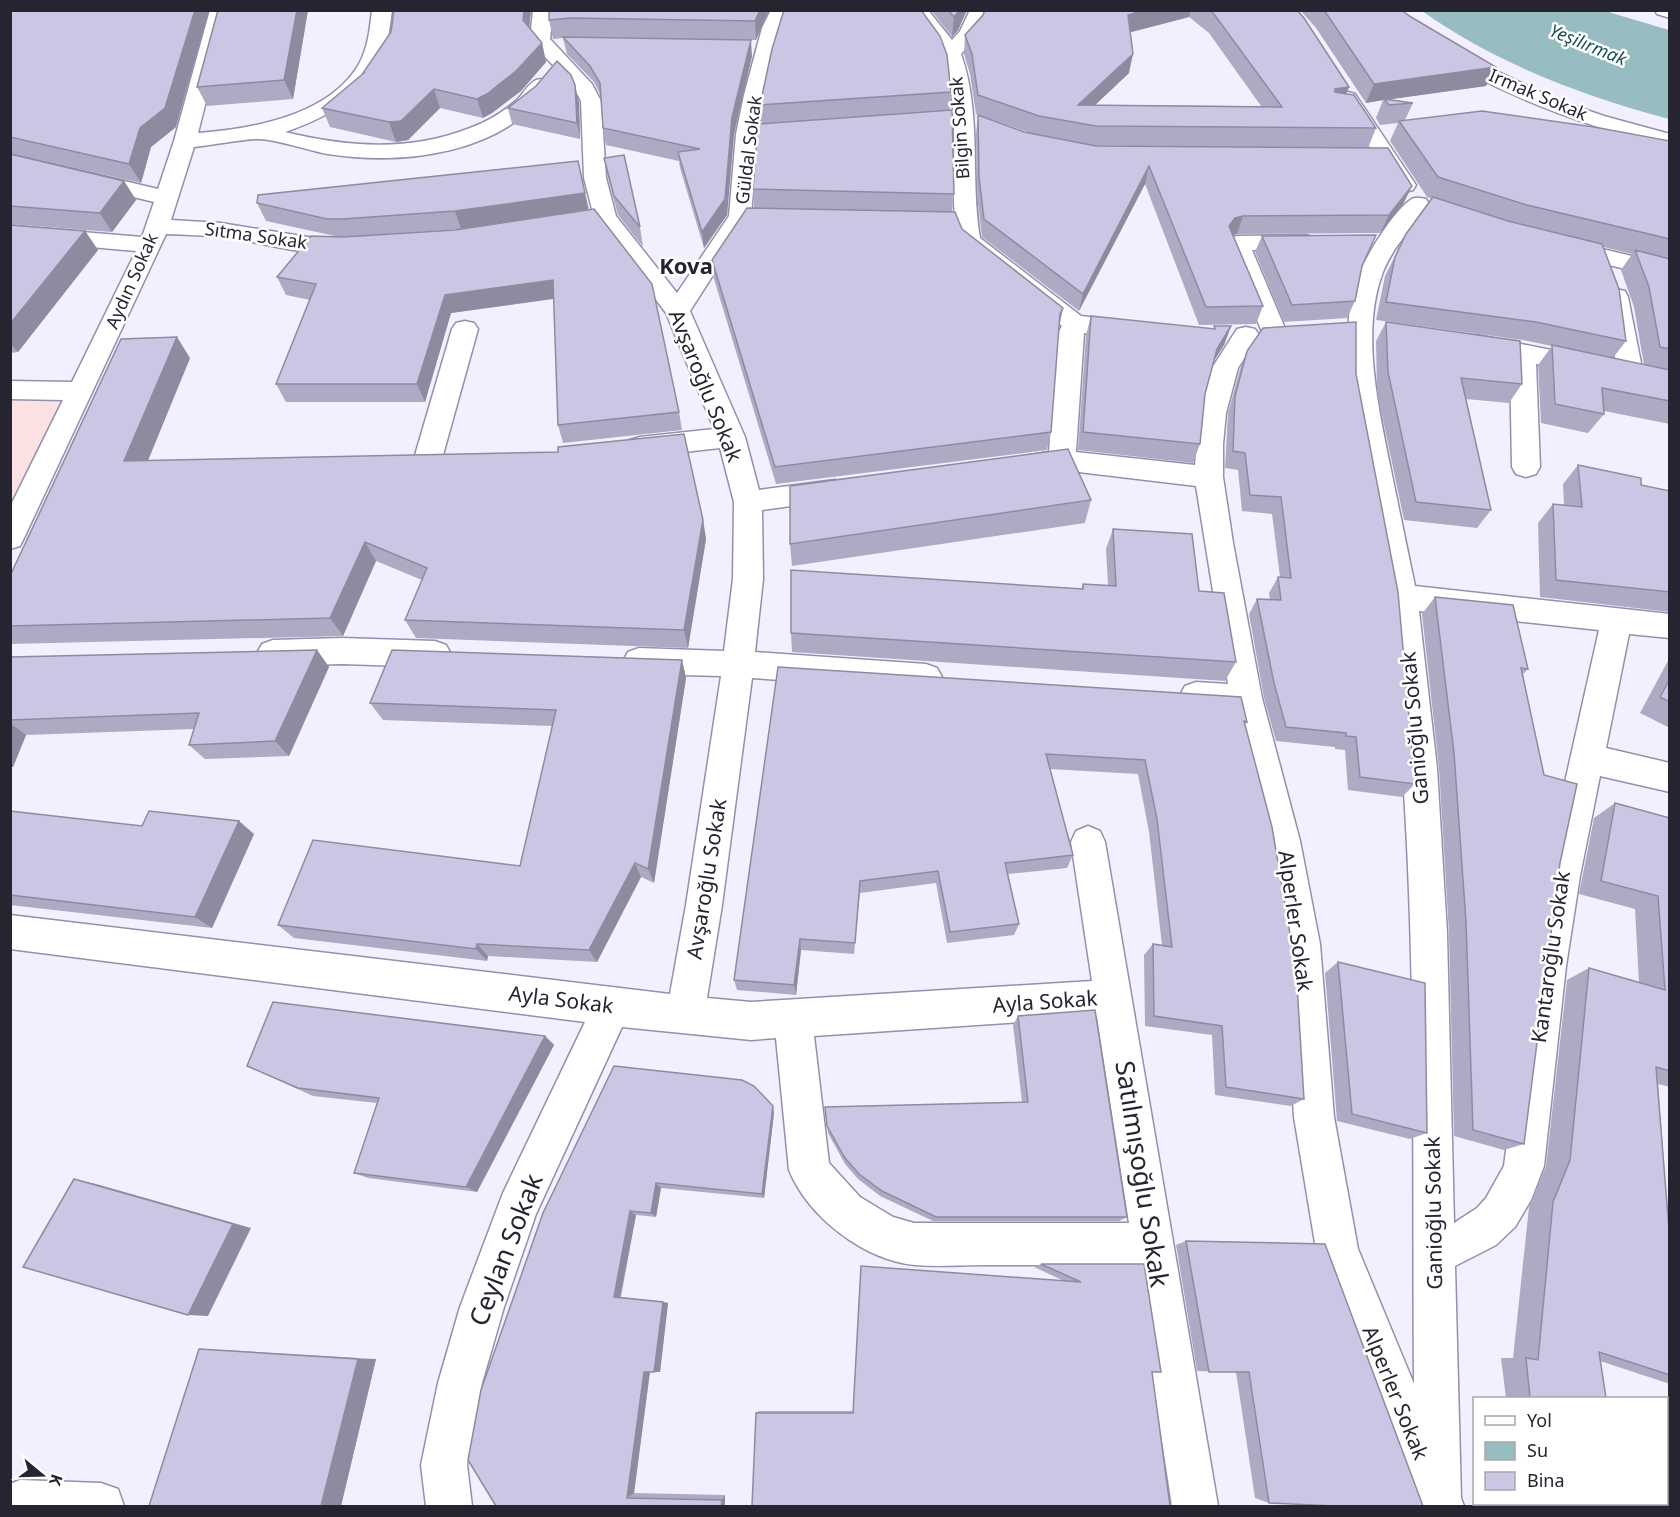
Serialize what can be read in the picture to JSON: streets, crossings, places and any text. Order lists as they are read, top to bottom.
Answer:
{
  "streets": {
    "street": [
      "Irmak Sokak",
      "Bilgin Sokak",
      "Güldal Sokak",
      "Sıtma Sokak",
      "Aydın Sokak",
      "Avşaroğlu Sokak",
      "Ganioğlu Sokak",
      "Alperler Sokak",
      "Kantaroğlu Sokak",
      "Ayla Sokak",
      "Satılmışoğlu Sokak",
      "Ceylan Sokak"
    ]
  },
  "crossings": [
    ["Güldal Sokak", "Avşaroğlu Sokak"],
    ["Sıtma Sokak", "Aydın Sokak"],
    ["Avşaroğlu Sokak", "Ayla Sokak"],
    ["Ganioğlu Sokak", "Alperler Sokak"],
    ["Ganioğlu Sokak", "Kantaroğlu Sokak"],
    ["Ayla Sokak", "Satılmışoğlu Sokak"],
    ["Ayla Sokak", "Ceylan Sokak"]
  ],
  "districts": ["Kova"],
  "water": ["Yeşilırmak"],
  "legend": ["Yol", "Su", "Bina"],
  "north": "right"
}
